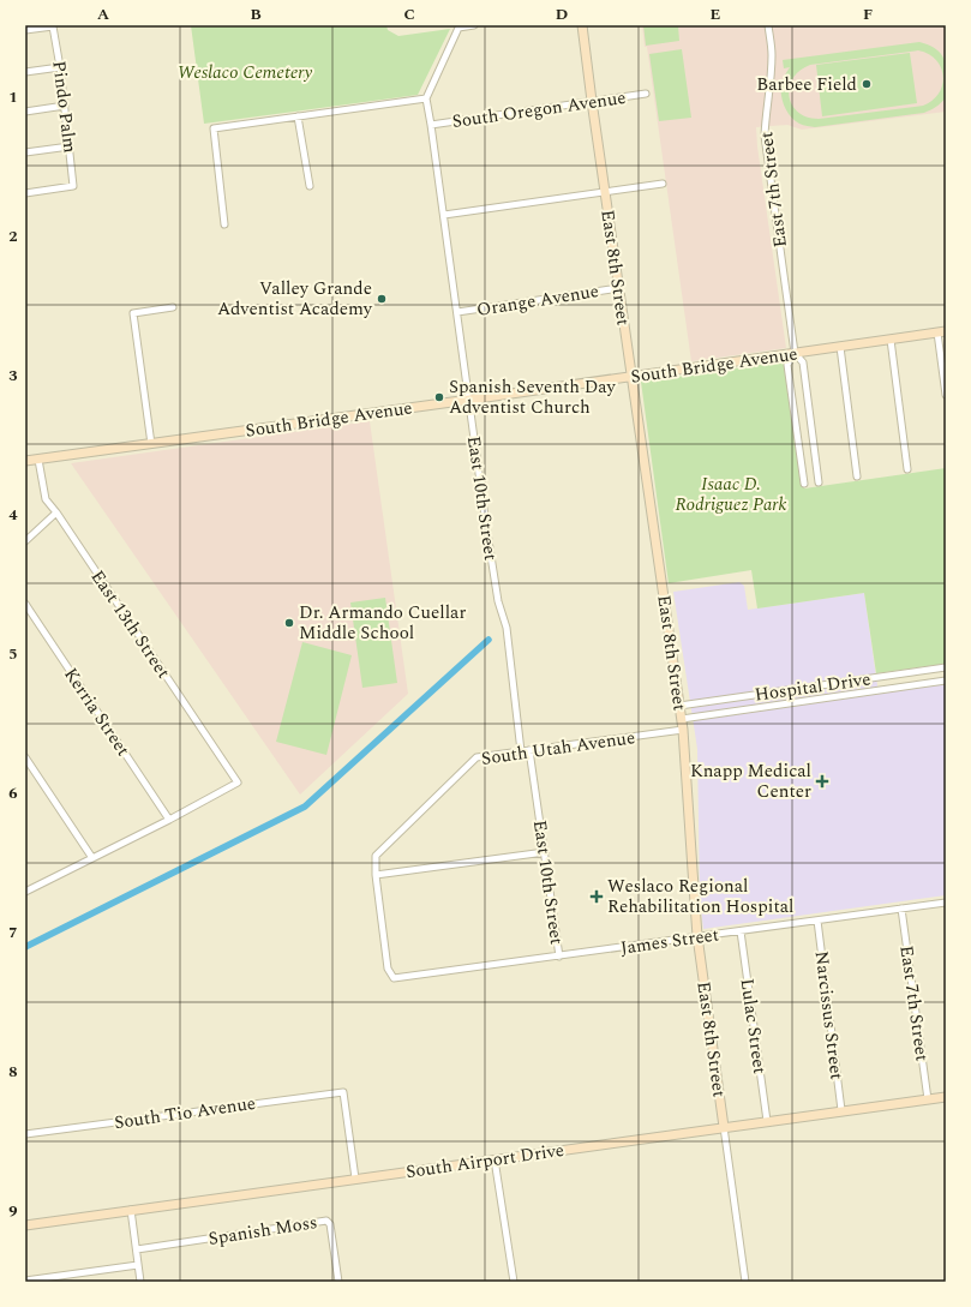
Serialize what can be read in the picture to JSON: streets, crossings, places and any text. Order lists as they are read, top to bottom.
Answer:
{
  "streets": {
    "street": [
      "Pindo Palm",
      "South Oregon Avenue",
      "East 7th Street",
      "East 8th Street",
      "Orange Avenue",
      "South Bridge Avenue",
      "East 10th Street",
      "East 13th Street",
      "Hospital Drive",
      "Kerria Street",
      "South Utah Avenue",
      "James Street",
      "Narcissus Street",
      "Lulac Street",
      "South Tio Avenue",
      "South Airport Drive",
      "Spanish Moss"
    ]
  },
  "crossings": [
    ["South Oregon Avenue", "East 8th Street"],
    ["South Oregon Avenue", "East 10th Street"],
    ["East 7th Street", "South Bridge Avenue"],
    ["East 7th Street", "James Street"],
    ["East 7th Street", "South Airport Drive"],
    ["East 8th Street", "Orange Avenue"],
    ["East 8th Street", "South Bridge Avenue"],
    ["East 8th Street", "Hospital Drive"],
    ["East 8th Street", "South Utah Avenue"],
    ["East 8th Street", "James Street"],
    ["East 8th Street", "South Airport Drive"],
    ["Orange Avenue", "East 10th Street"],
    ["South Bridge Avenue", "East 10th Street"],
    ["South Bridge Avenue", "East 13th Street"],
    ["East 10th Street", "South Utah Avenue"],
    ["East 10th Street", "James Street"],
    ["East 13th Street", "Kerria Street"],
    ["South Utah Avenue", "James Street"],
    ["James Street", "Narcissus Street"],
    ["James Street", "Lulac Street"],
    ["Narcissus Street", "South Airport Drive"],
    ["Lulac Street", "South Airport Drive"],
    ["South Tio Avenue", "South Airport Drive"]
  ],
  "parks": ["Weslaco Cemetery", "Isaac D. Rodriguez Park"],
  "places": {
    "other": [
      "Barbee Field",
      "Valley Grande Adventist Academy",
      "Spanish Seventh Day Adventist Church",
      "Dr. Armando Cuellar Middle School"
    ],
    "health": ["Knapp Medical Center", "Weslaco Regional Rehabilitation Hospital"]
  },
  "grid": {
    "columns": [
      "A",
      "B",
      "C",
      "D",
      "E",
      "F"
    ],
    "rows": [
      "1",
      "2",
      "3",
      "4",
      "5",
      "6",
      "7",
      "8",
      "9"
    ]
  }
}
